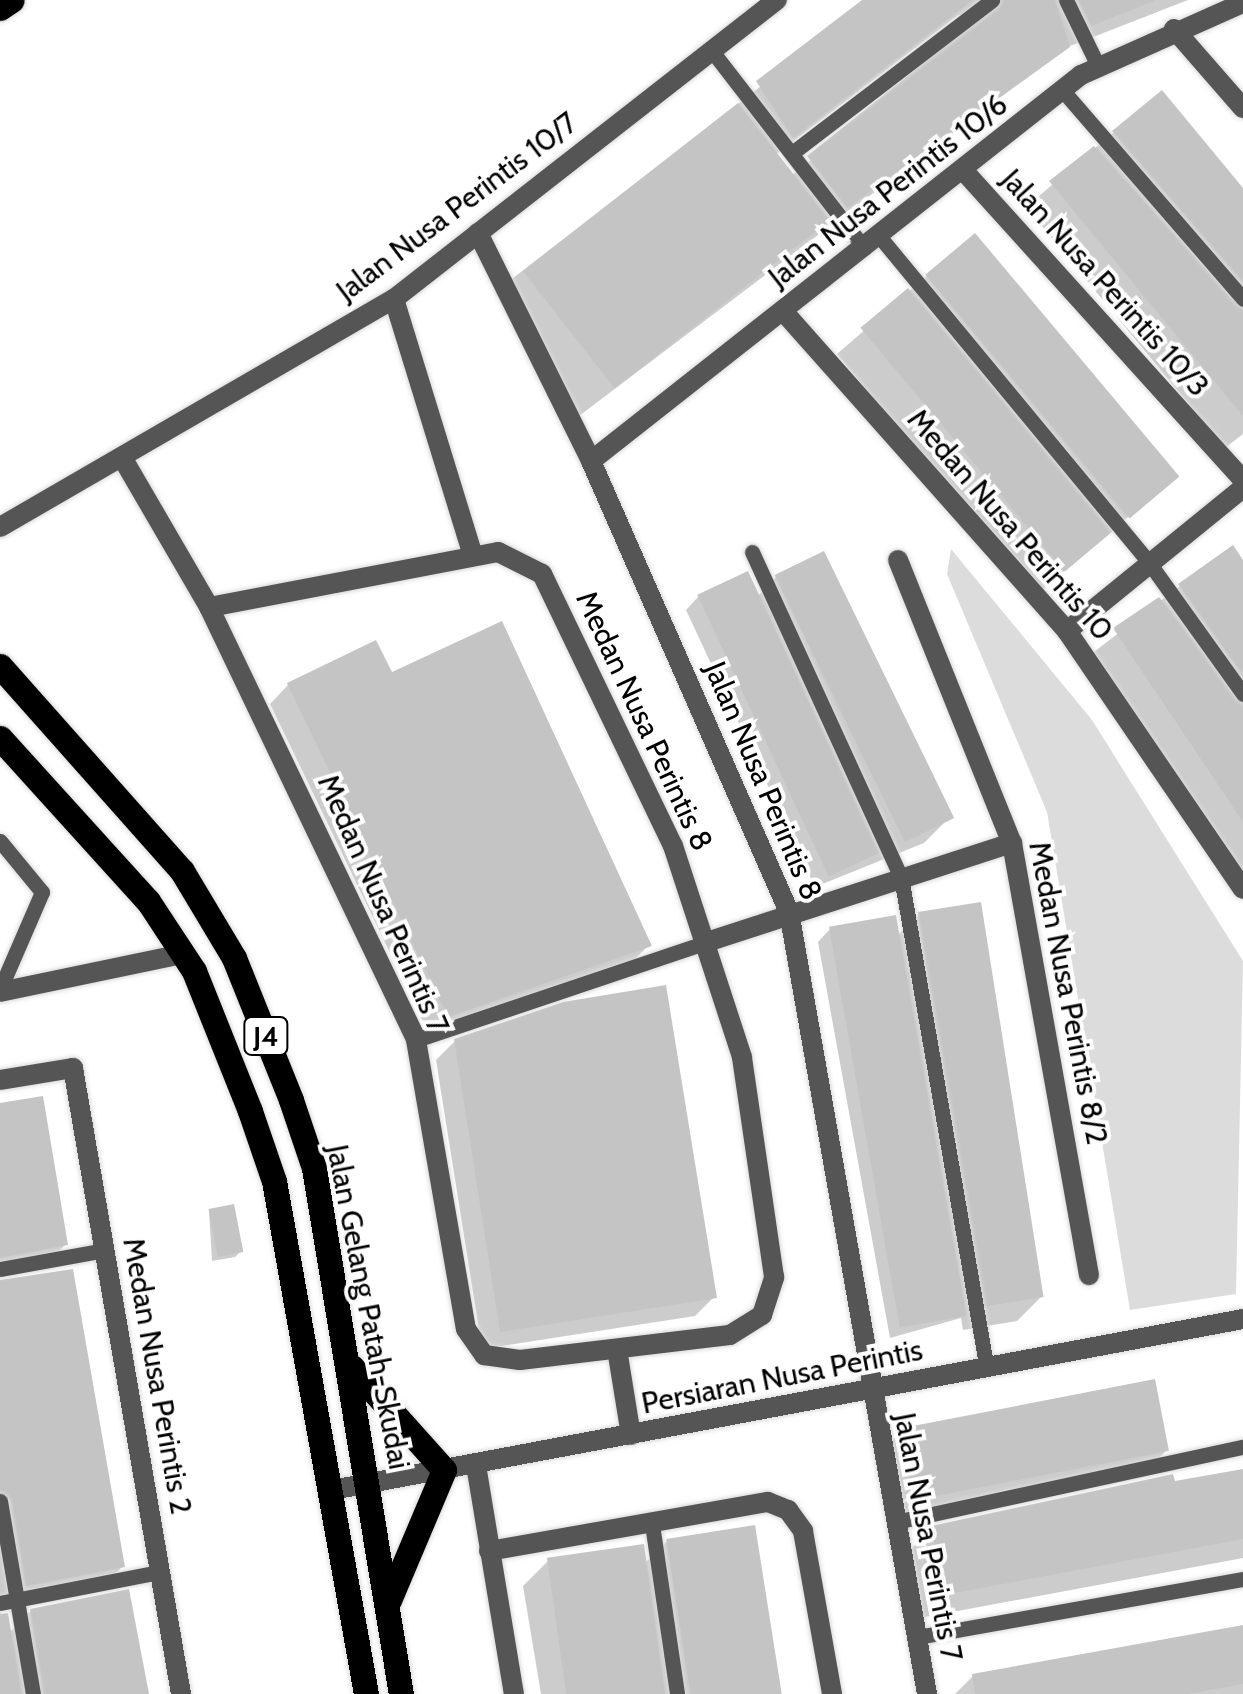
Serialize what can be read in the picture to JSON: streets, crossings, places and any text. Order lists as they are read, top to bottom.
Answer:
{
  "streets": {
    "main road": ["J4", "Jalan Gelang Patah-Skudai"],
    "street": [
      "Jalan Nusa Perintis 10/6",
      "Jalan Nusa Perintis 10/7",
      "Jalan Nusa Perintis 10/3",
      "Medan Nusa Perintis 10",
      "Medan Nusa Perintis 8",
      "Jalan Nusa Perintis 8",
      "Medan Nusa Perintis 7",
      "Medan Nusa Perintis 8/2",
      "Medan Nusa Perintis 2",
      "Persiaran Nusa Perintis",
      "Jalan Nusa Perintis 7"
    ]
  },
  "crossings": [
    ["Jalan Nusa Perintis 10/6", "Jalan Nusa Perintis 10/3"],
    ["Jalan Nusa Perintis 10/6", "Medan Nusa Perintis 10"],
    ["Jalan Nusa Perintis 10/6", "Jalan Nusa Perintis 8"],
    ["Jalan Nusa Perintis 10/7", "Jalan Nusa Perintis 8"],
    ["Jalan Nusa Perintis 10/7", "Medan Nusa Perintis 7"],
    ["Medan Nusa Perintis 8", "Medan Nusa Perintis 7"],
    ["Jalan Nusa Perintis 8", "Persiaran Nusa Perintis"],
    ["Jalan Nusa Perintis 8", "Jalan Nusa Perintis 7"],
    ["J4", "Persiaran Nusa Perintis"],
    ["Jalan Gelang Patah-Skudai", "Persiaran Nusa Perintis"],
    ["Persiaran Nusa Perintis", "Jalan Nusa Perintis 7"]
  ]
}
